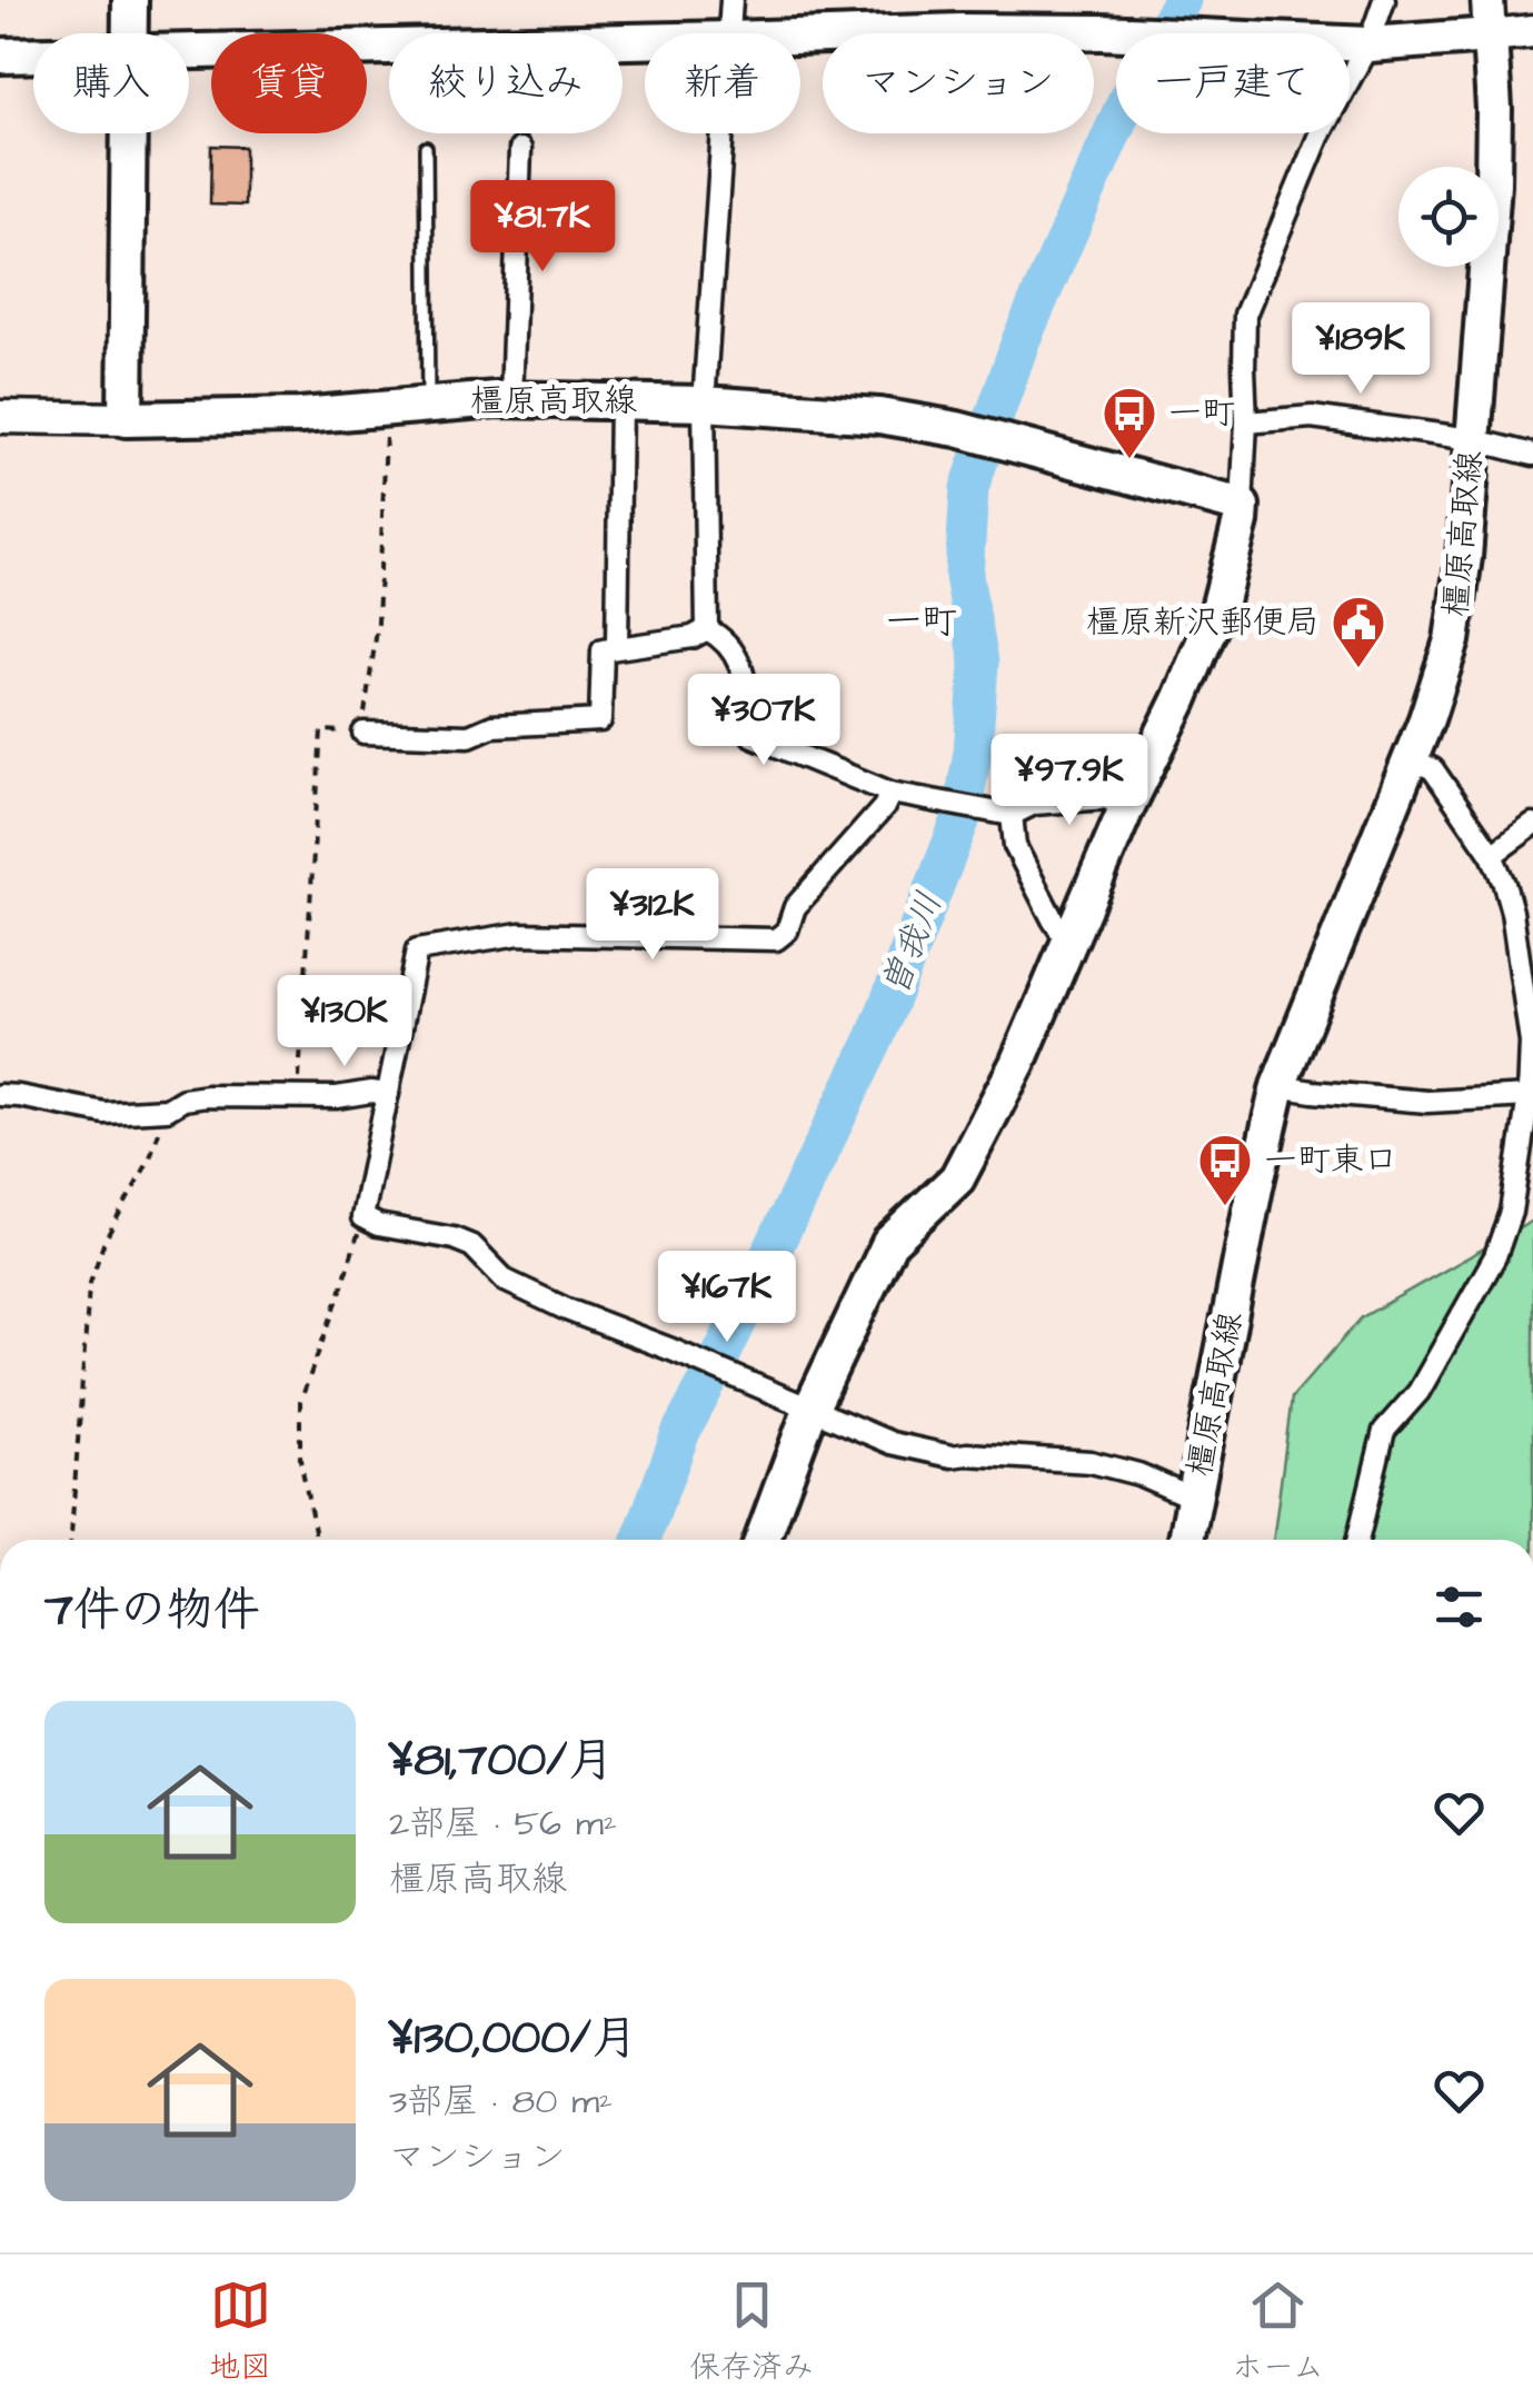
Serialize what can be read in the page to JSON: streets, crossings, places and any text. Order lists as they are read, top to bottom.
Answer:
{
  "streets": {
    "main road": ["橿原高取線"]
  },
  "districts": ["一町"],
  "water": ["曽我川"],
  "places": {
    "bus stop": ["一町", "一町東口"],
    "public building": ["橿原新沢郵便局"]
  },
  "page": {
    "chip": [
      "購入",
      "賃貸",
      "絞り込み",
      "新着",
      "マンション",
      "一戸建て"
    ],
    "price": [
      "¥81.7K",
      "¥189K",
      "¥307K",
      "¥97.9K",
      "¥312K",
      "¥130K",
      "¥167K"
    ],
    "heading": "7件の物件",
    "list": [
      {
        "name": "¥81,700/月",
        "note": "2部屋 · 56 m² · 橿原高取線"
      },
      {
        "name": "¥130,000/月",
        "note": "3部屋 · 80 m² · マンション"
      }
    ],
    "tabs": ["地図", "保存済み", "ホーム"]
  }
}
